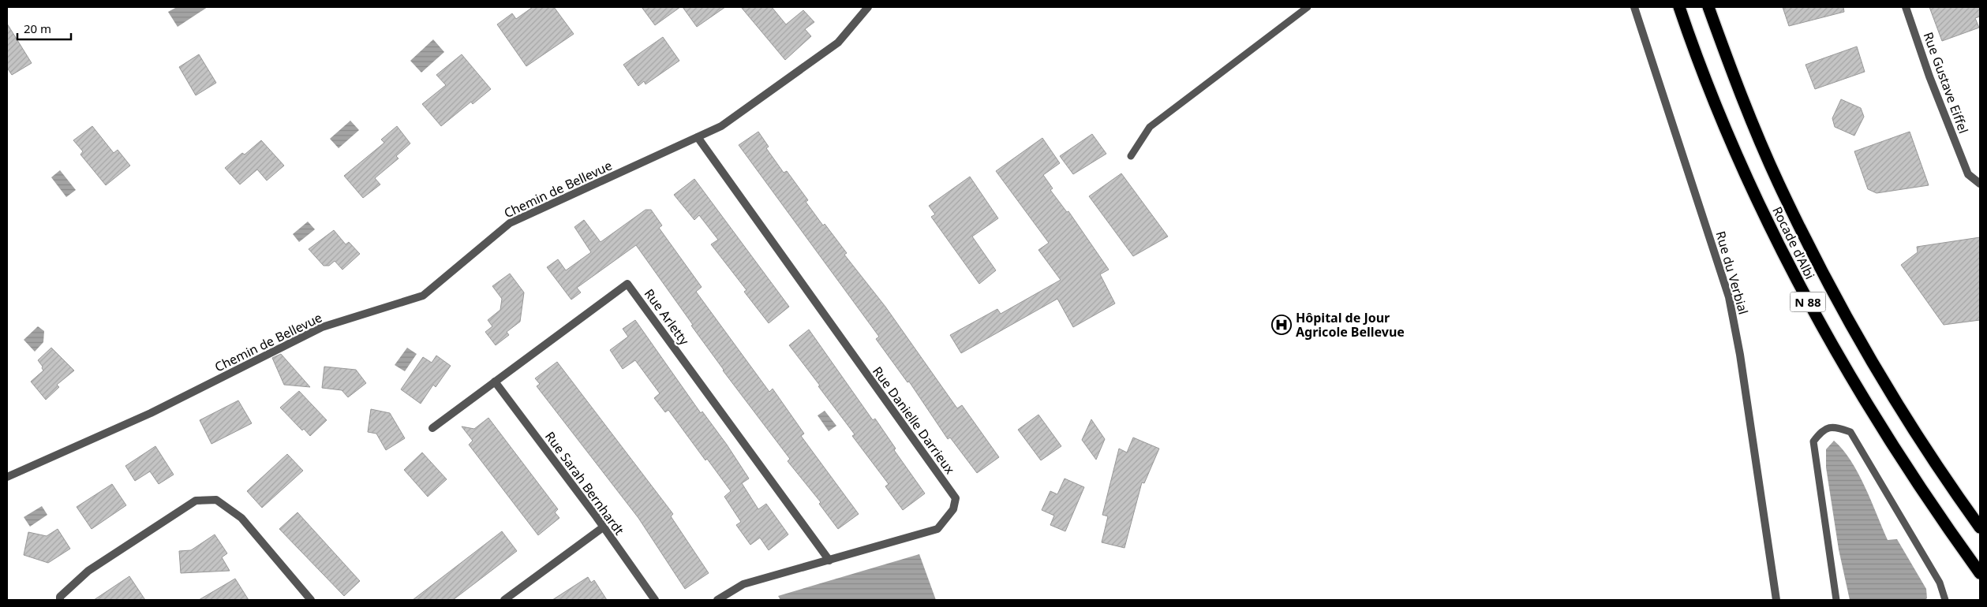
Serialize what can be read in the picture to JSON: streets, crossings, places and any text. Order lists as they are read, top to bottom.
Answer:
{
  "streets": {
    "highway": ["Rocade d'Albi", "N 88"],
    "street": [
      "Rue Gustave Eiffel",
      "Chemin de Bellevue",
      "Rue du Verbial",
      "Rue Arletty",
      "Rue Danielle Darrieux",
      "Rue Sarah Bernhardt"
    ]
  },
  "crossings": [
    ["Chemin de Bellevue", "Rue Danielle Darrieux"],
    ["Rue Arletty", "Rue Danielle Darrieux"],
    ["Rue Arletty", "Rue Sarah Bernhardt"]
  ],
  "places": {
    "hospital": ["Hôpital de Jour Agricole Bellevue"]
  },
  "scale_bar": "20 m"
}
